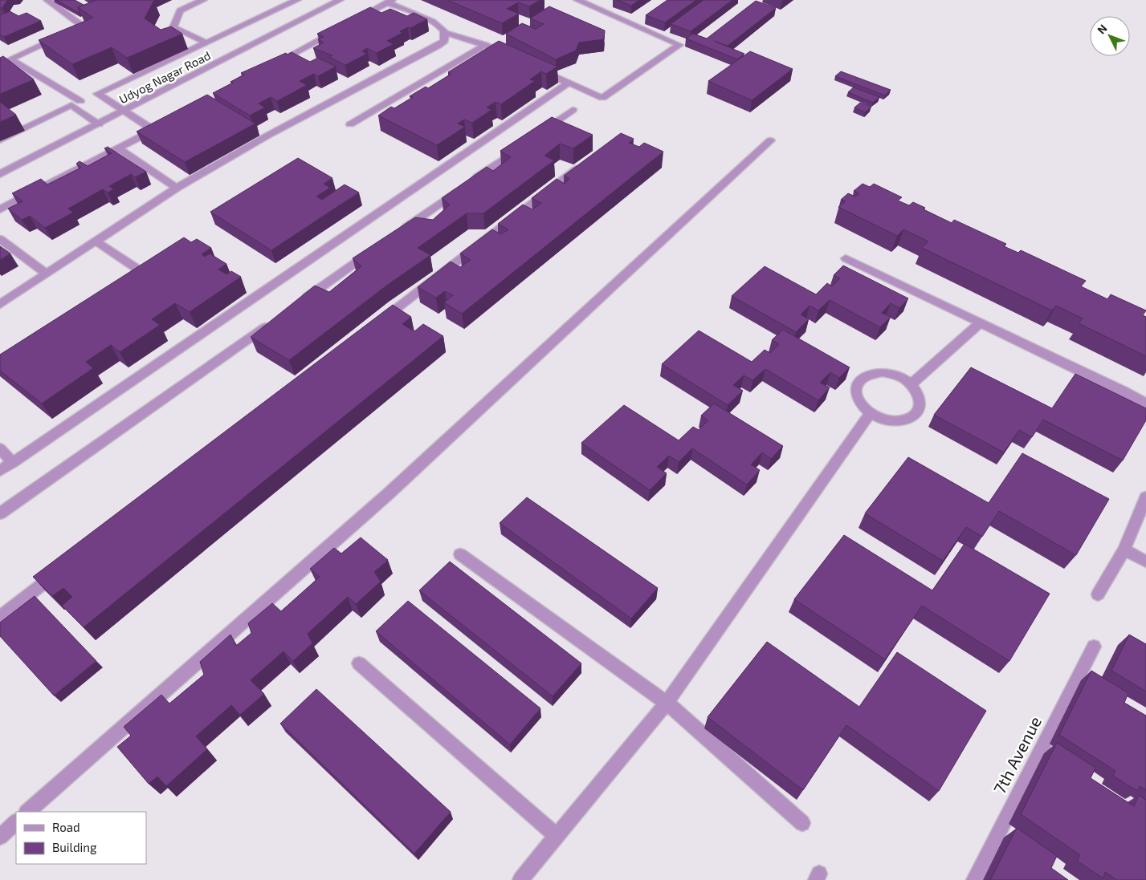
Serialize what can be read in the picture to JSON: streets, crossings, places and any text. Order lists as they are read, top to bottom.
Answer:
{
  "streets": {
    "street": ["Udyog Nagar Road", "7th Avenue"]
  },
  "legend": ["Road", "Building"],
  "north": "top left"
}
